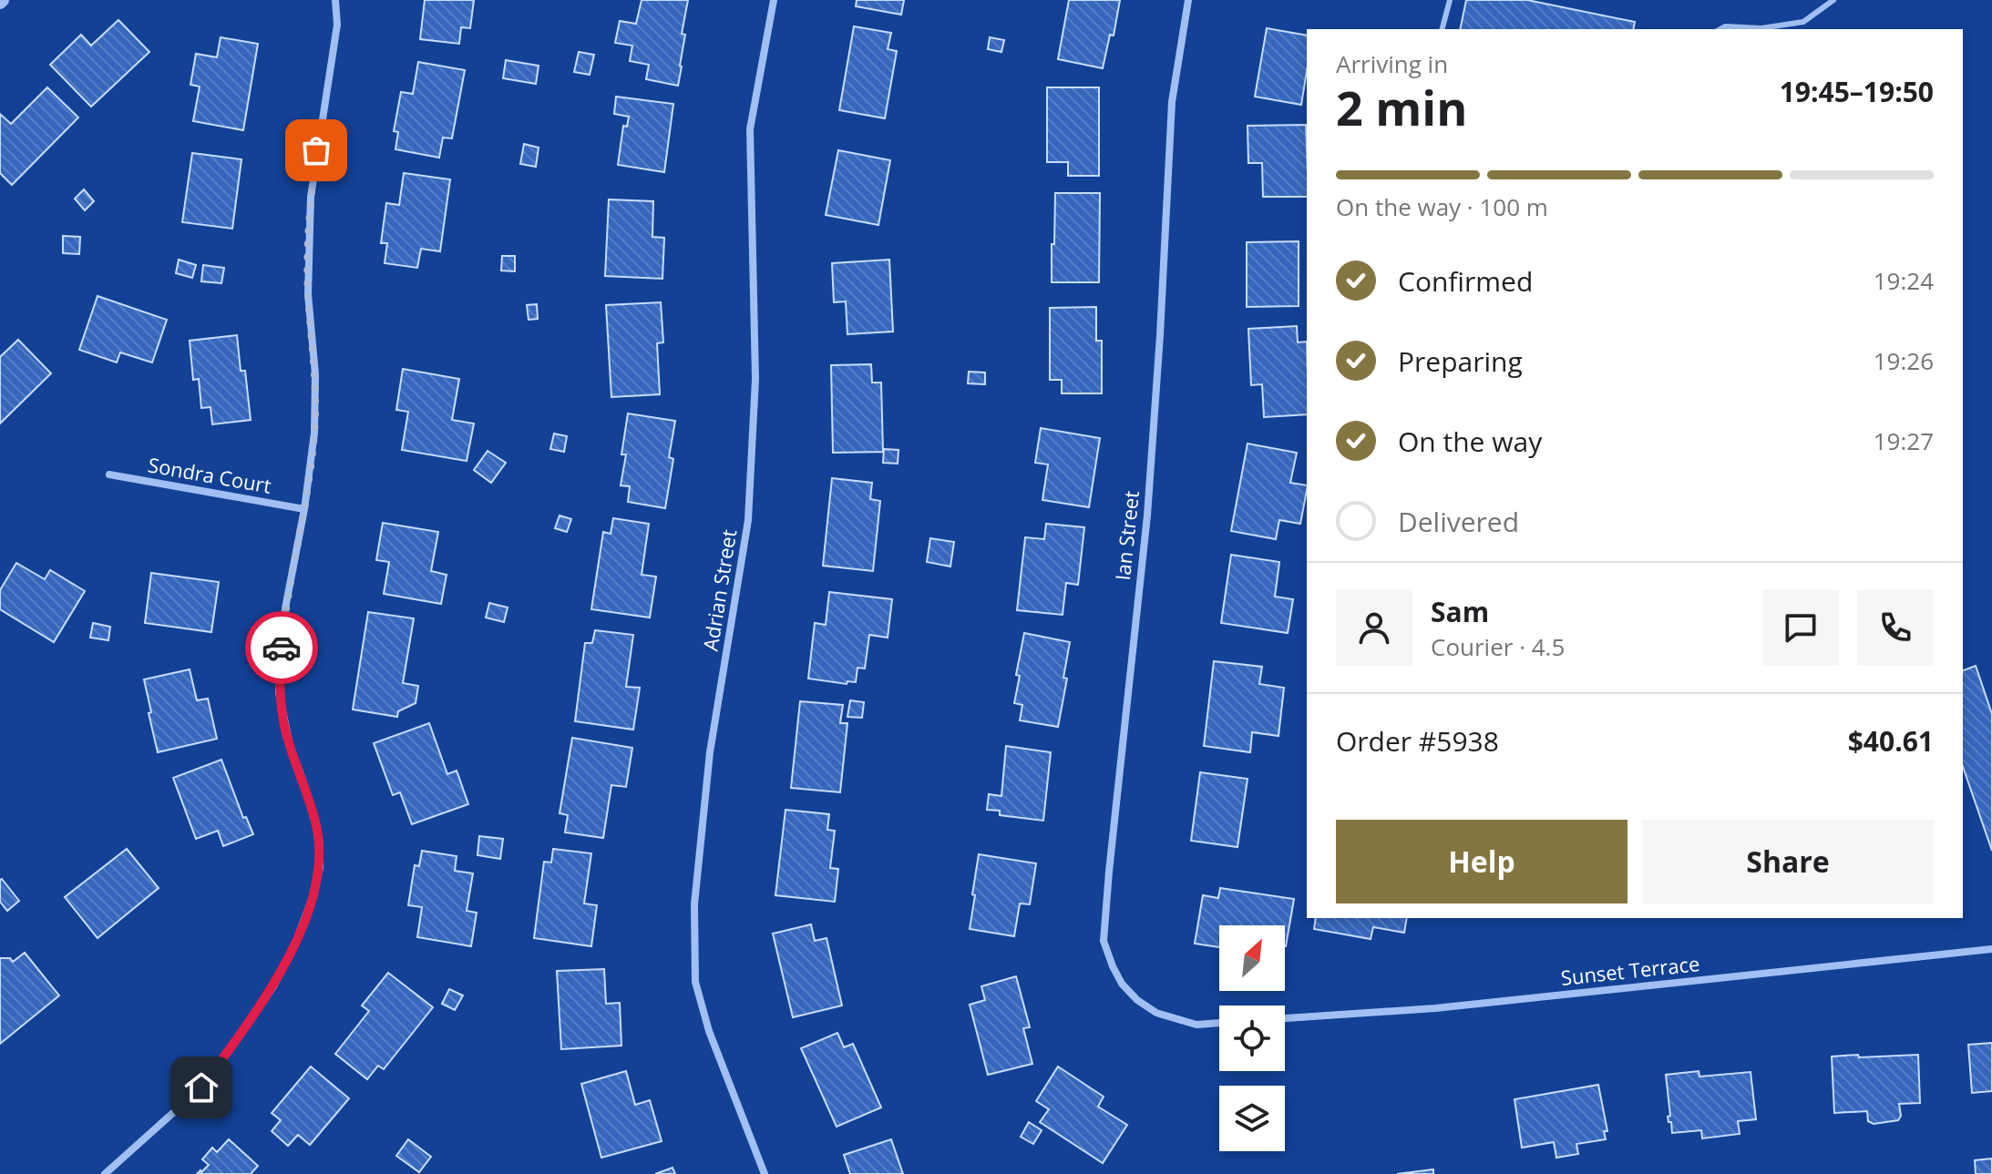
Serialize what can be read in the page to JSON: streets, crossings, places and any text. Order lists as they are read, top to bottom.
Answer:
{
  "streets": {
    "street": [
      "Sondra Court",
      "Ian Street",
      "Adrian Street",
      "Sunset Terrace"
    ]
  },
  "north": "top right",
  "page": {
    "heading": ["2 min", "Arriving in", "19:45–19:50"],
    "panel": [
      "Sam",
      "Courier · 4.5",
      "Order #5938",
      "$40.61"
    ],
    "bar": "On the way · 100 m",
    "list": [
      ["Confirmed", "19:24"],
      ["Preparing", "19:26"],
      ["On the way", "19:27"],
      "Delivered"
    ],
    "buttons": ["Help", "Share"]
  }
}
